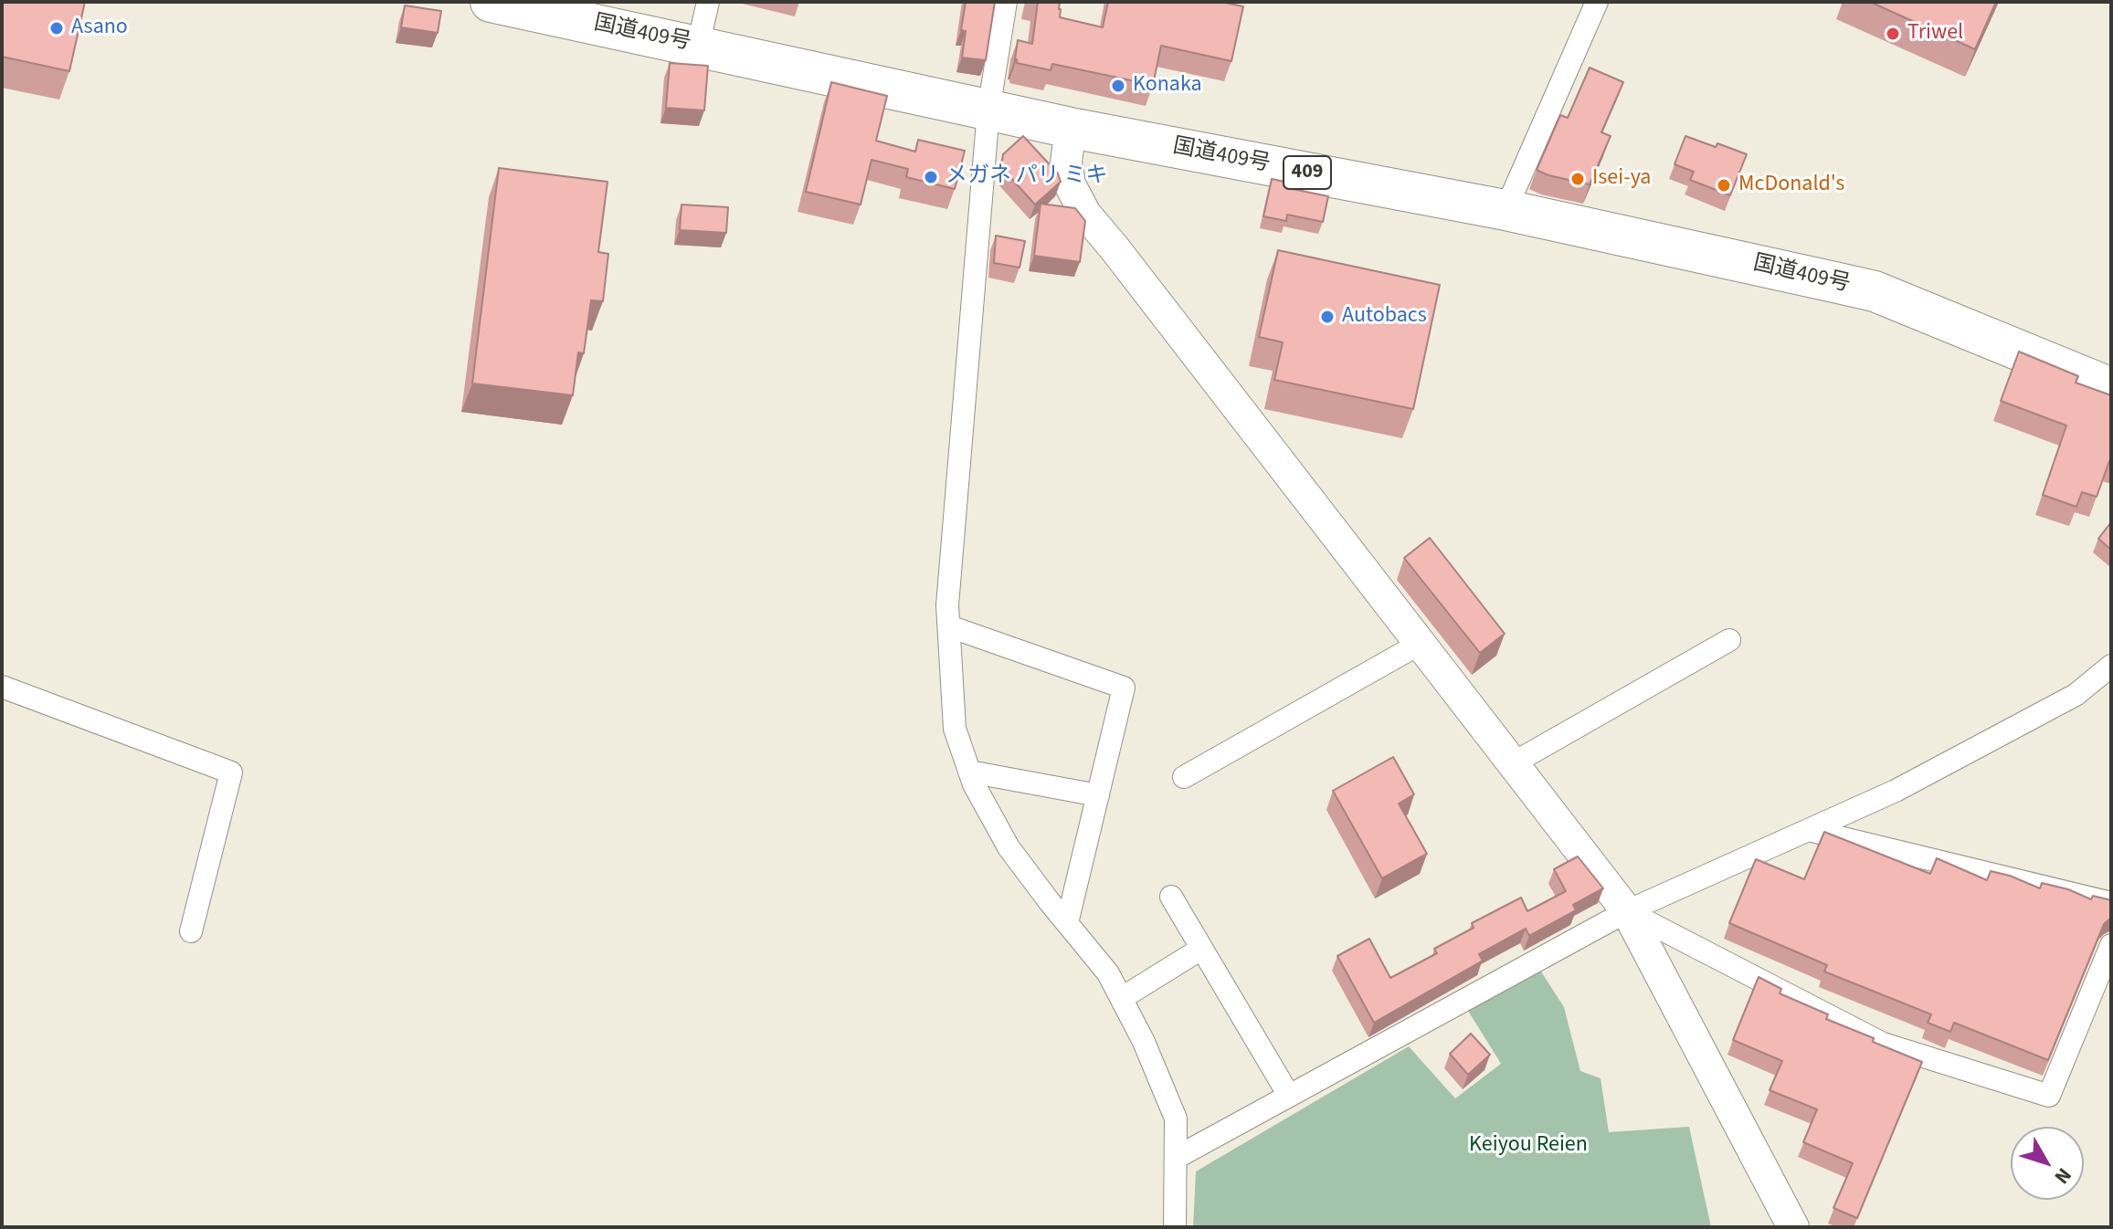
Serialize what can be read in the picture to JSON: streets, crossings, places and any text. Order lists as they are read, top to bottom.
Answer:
{
  "streets": {
    "highway": ["国道409号", "409"]
  },
  "parks": ["Keiyou Reien"],
  "places": [
    "Asano",
    "Triwel",
    "Konaka",
    "メガネ パリ ミキ",
    "Isei-ya",
    "McDonald's",
    "Autobacs"
  ],
  "north": "bottom right"
}
